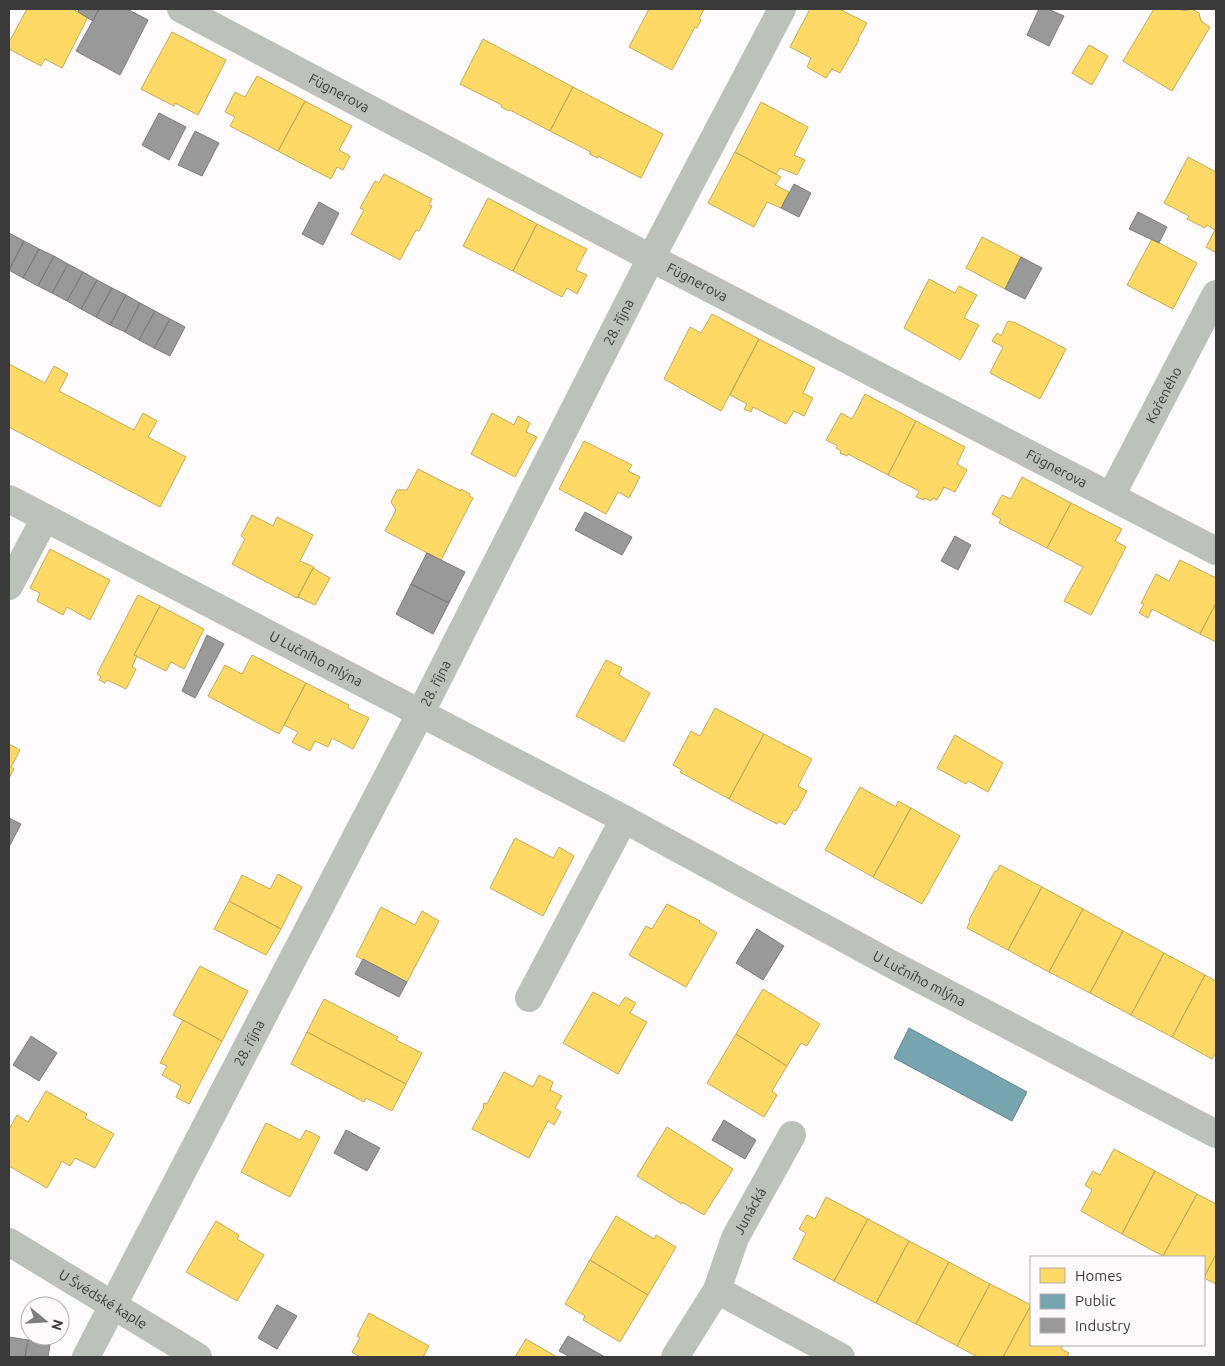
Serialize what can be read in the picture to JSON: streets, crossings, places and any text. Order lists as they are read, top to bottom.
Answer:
{
  "streets": {
    "street": [
      "Fügnerova",
      "28. října",
      "Kořeného",
      "U Lučního mlýna",
      "Junácká",
      "U Švédské kaple"
    ]
  },
  "crossings": [
    ["Fügnerova", "28. října"],
    ["Fügnerova", "Kořeného"],
    ["28. října", "U Lučního mlýna"],
    ["28. října", "U Švédské kaple"]
  ],
  "legend": ["Homes", "Public", "Industry"],
  "north": "right"
}
